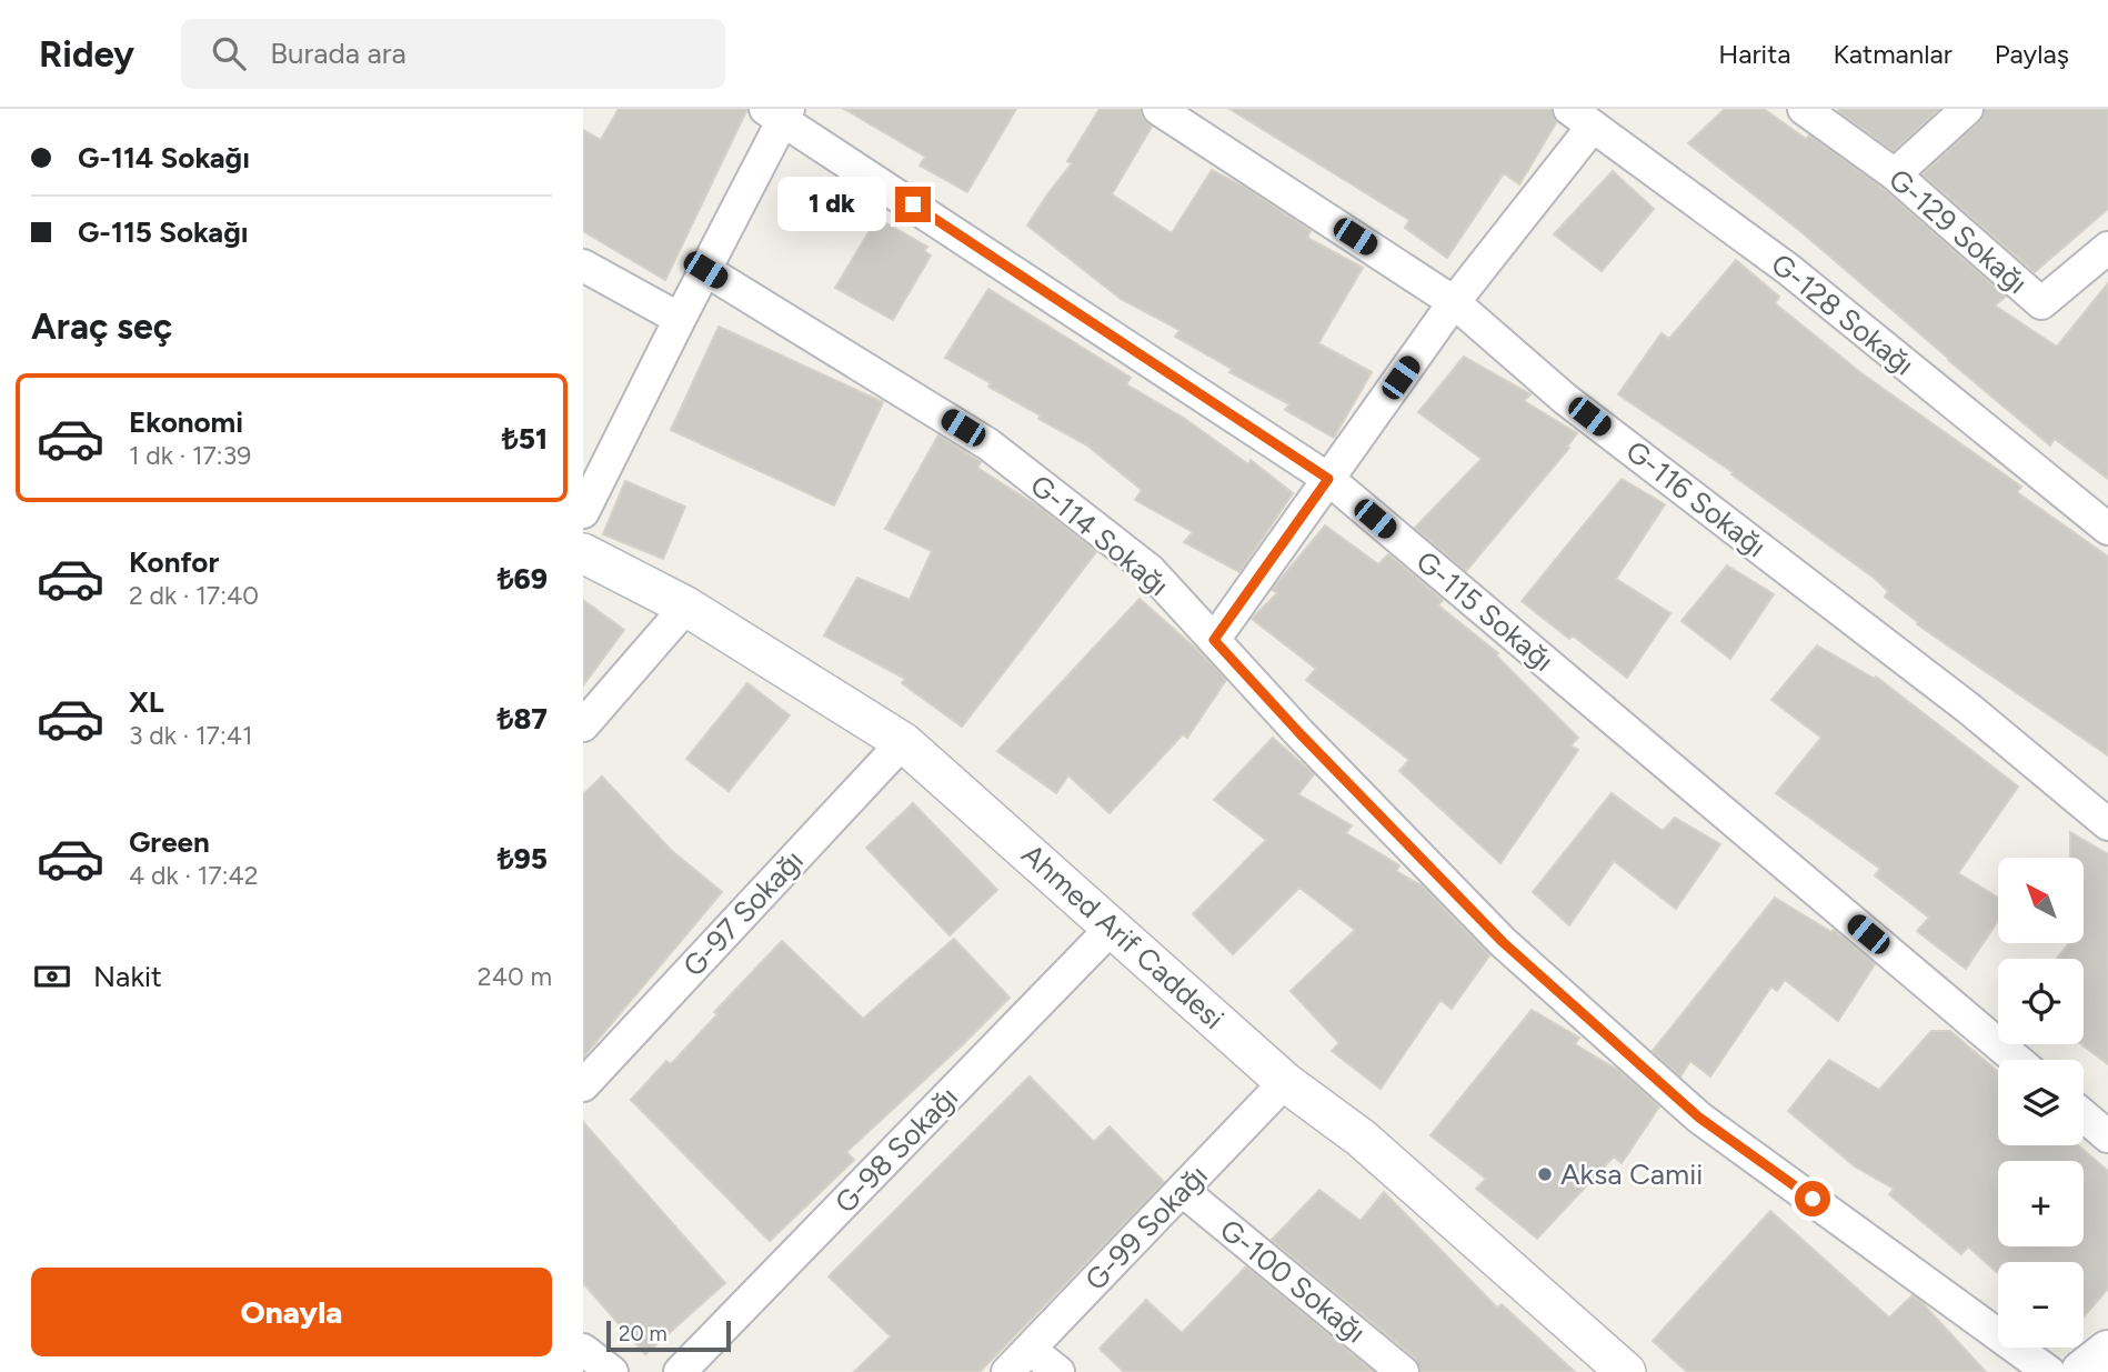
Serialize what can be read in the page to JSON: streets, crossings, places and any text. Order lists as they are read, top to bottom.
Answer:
{
  "streets": {
    "street": [
      "G-129 Sokağı",
      "G-128 Sokağı",
      "G-116 Sokağı",
      "G-114 Sokağı",
      "G-115 Sokağı",
      "G-97 Sokağı",
      "Ahmed Arif Caddesi",
      "G-98 Sokağı",
      "G-99 Sokağı",
      "G-100 Sokağı"
    ]
  },
  "crossings": [
    ["G-97 Sokağı", "Ahmed Arif Caddesi"],
    ["Ahmed Arif Caddesi", "G-98 Sokağı"],
    ["Ahmed Arif Caddesi", "G-99 Sokağı"],
    ["G-99 Sokağı", "G-100 Sokağı"]
  ],
  "places": ["Aksa Camii"],
  "scale_bar": "20 m",
  "north": "top left",
  "page": {
    "header": "Ridey",
    "search": "Burada ara",
    "nav": ["Harita", "Katmanlar", "Paylaş"],
    "banner": ["G-114 Sokağı", "G-115 Sokağı"],
    "bubble": "1 dk",
    "heading": "Araç seç",
    "list": [
      {
        "name": "Ekonomi",
        "note": "1 dk · 17:39",
        "value": "₺51"
      },
      {
        "name": "Konfor",
        "note": "2 dk · 17:40",
        "value": "₺69"
      },
      {
        "name": "XL",
        "note": "3 dk · 17:41",
        "value": "₺87"
      },
      {
        "name": "Green",
        "note": "4 dk · 17:42",
        "value": "₺95"
      }
    ],
    "map_buttons": ["+", "−"],
    "pay": ["Nakit", "240 m"],
    "buttons": "Onayla",
    "scale": "20 m"
  }
}
